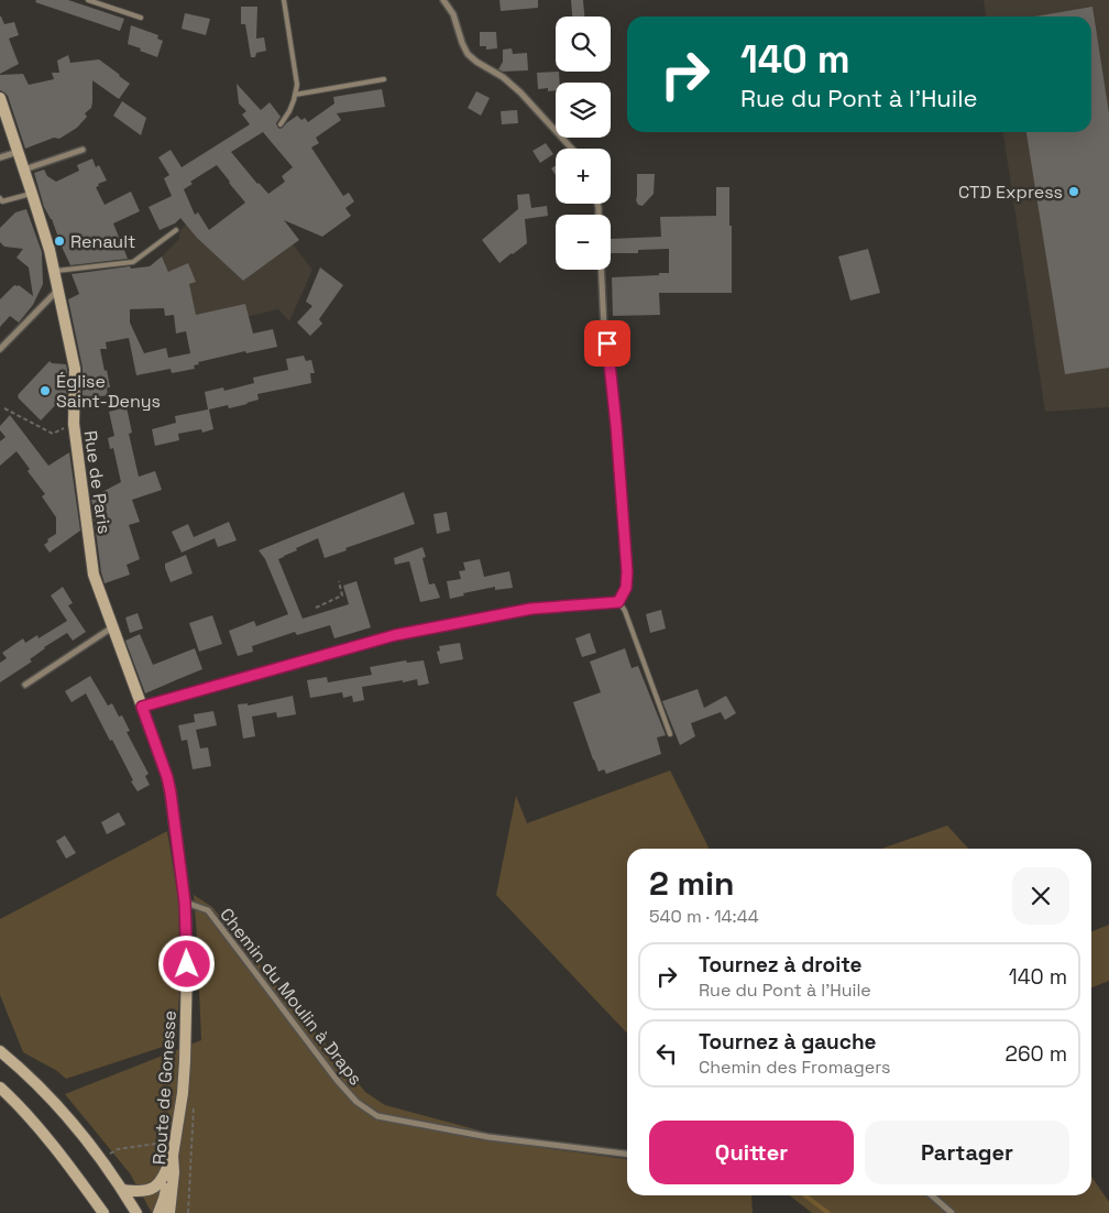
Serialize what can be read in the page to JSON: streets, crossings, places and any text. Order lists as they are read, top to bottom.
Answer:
{
  "streets": {
    "street": ["Rue de Paris", "Chemin du Moulin à Draps", "Route de Gonesse"]
  },
  "crossings": [
    ["Rue de Paris", "Route de Gonesse"],
    ["Chemin du Moulin à Draps", "Route de Gonesse"]
  ],
  "places": ["CTD Express", "Renault", "Église Saint-Denys"],
  "page": {
    "map_buttons": ["+", "−"],
    "turn": ["140 m", "Rue du Pont à l'Huile"],
    "heading": ["2 min", "540 m · 14:44"],
    "list": [
      {
        "name": "Tournez à droite",
        "note": "Rue du Pont à l'Huile",
        "value": "140 m"
      },
      {
        "name": "Tournez à gauche",
        "note": "Chemin des Fromagers",
        "value": "260 m"
      }
    ],
    "buttons": ["Quitter", "Partager"]
  }
}
